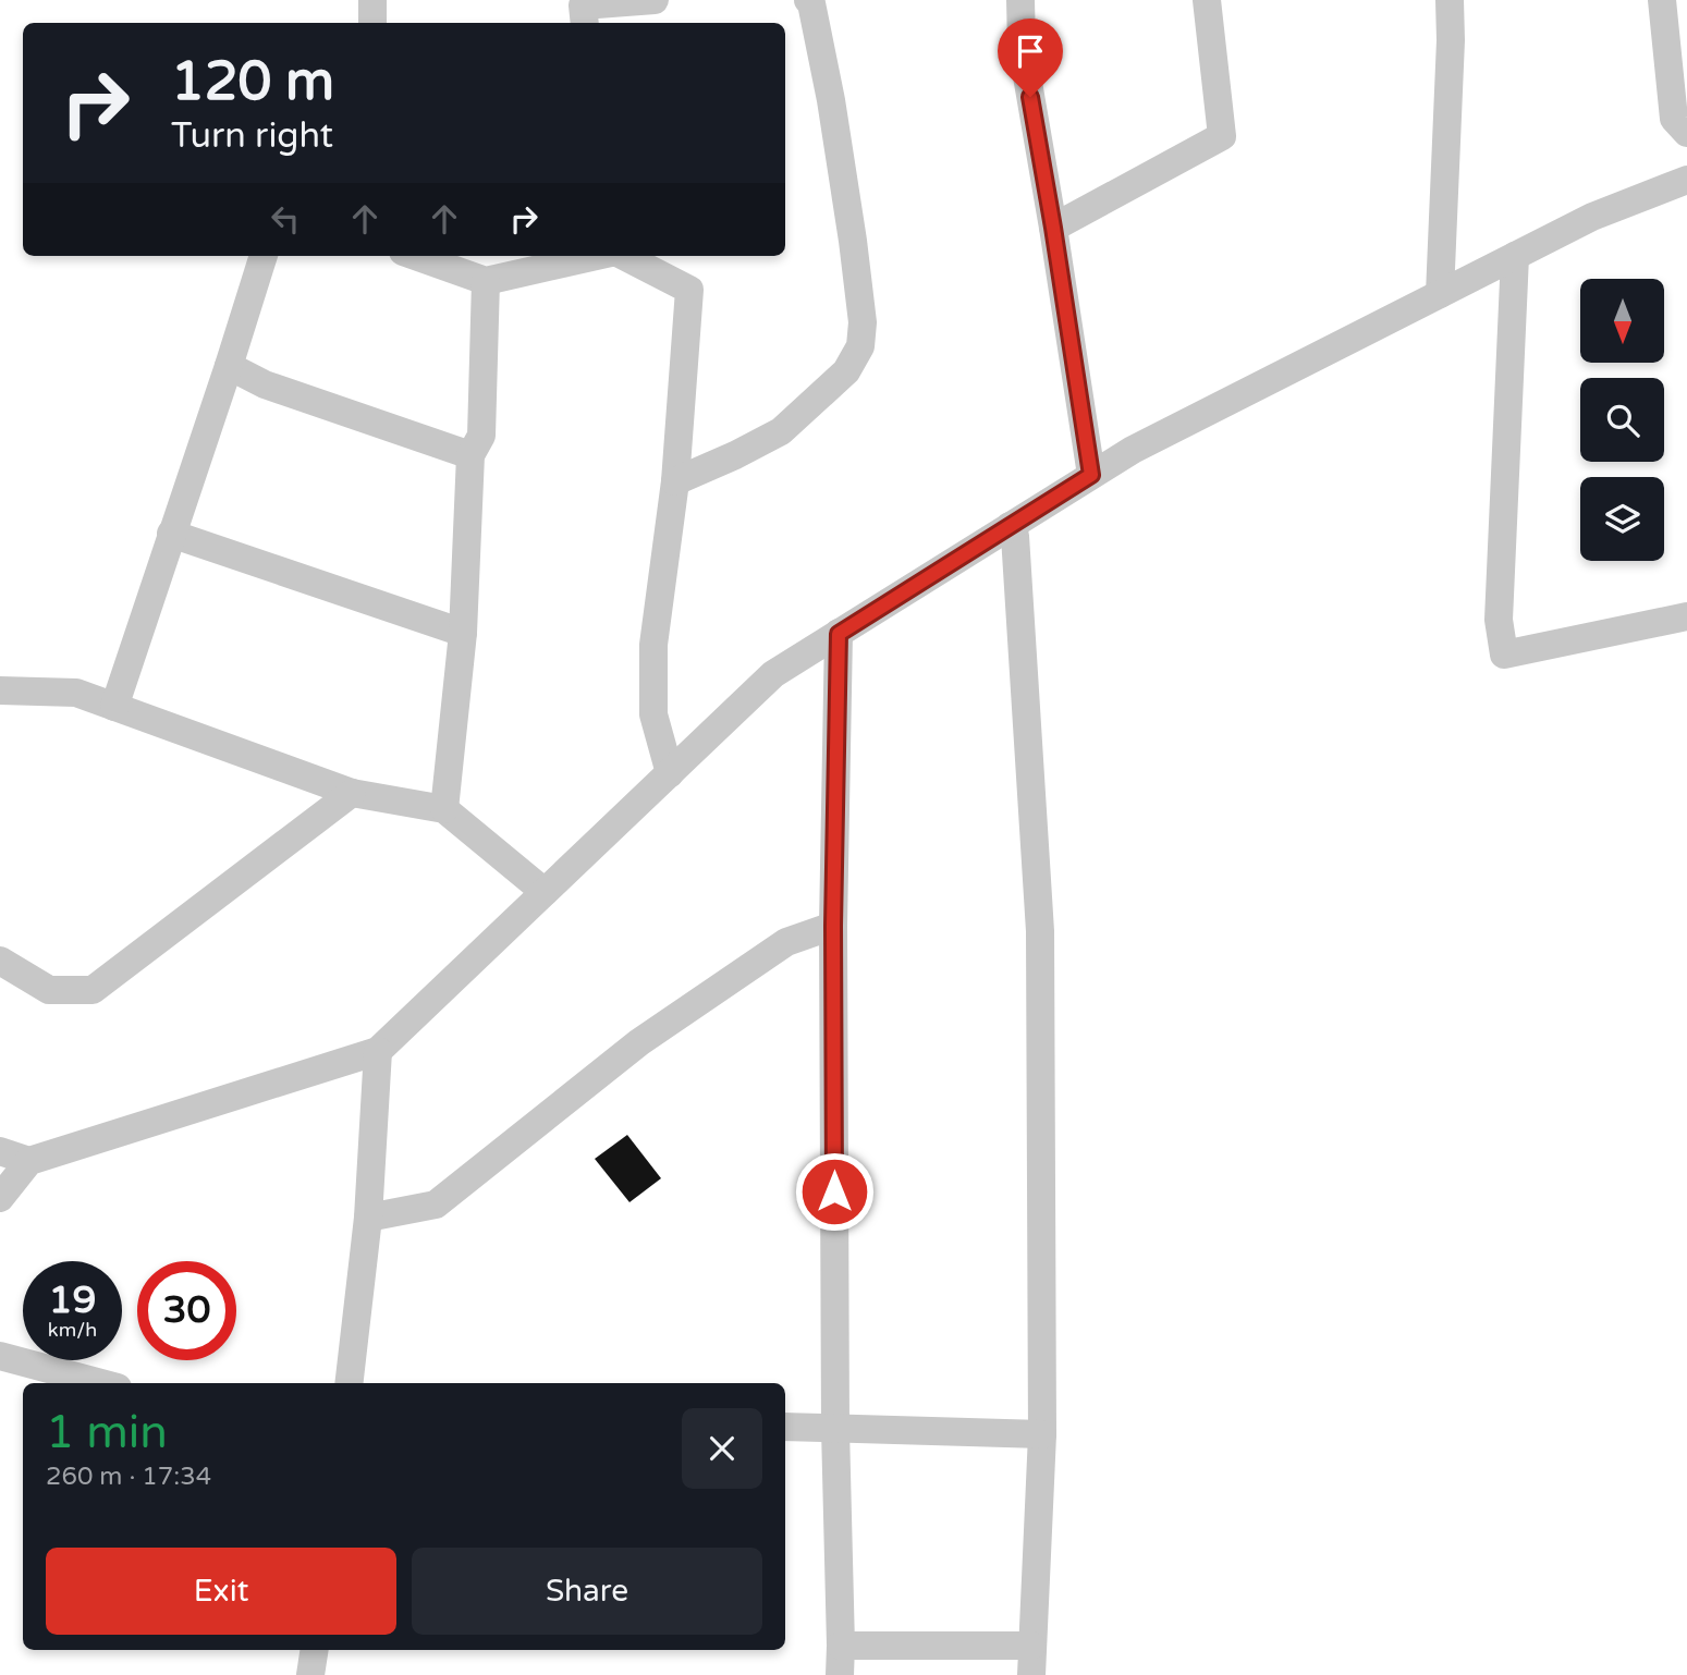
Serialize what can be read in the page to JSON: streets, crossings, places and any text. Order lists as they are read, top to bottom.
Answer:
{
  "north": "bottom",
  "page": {
    "turn": ["120 m", "Turn right"],
    "speed": "19 km/h",
    "limit": "30",
    "heading": ["1 min", "260 m · 17:34"],
    "buttons": ["Exit", "Share"]
  }
}
